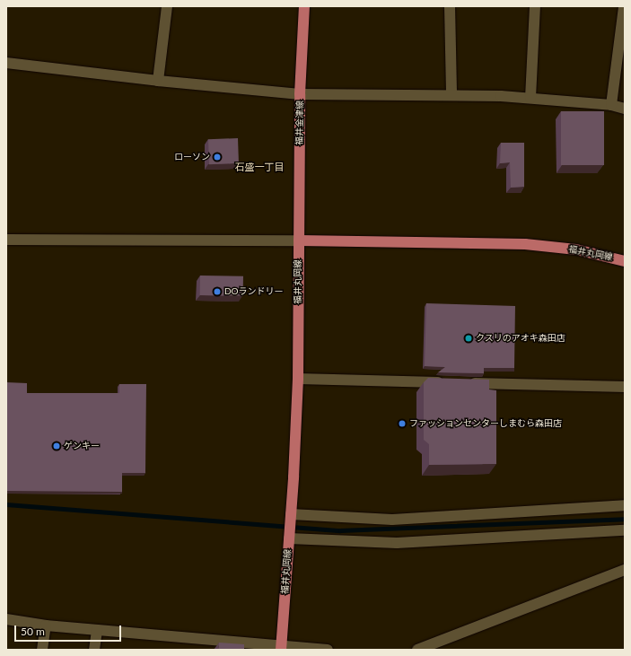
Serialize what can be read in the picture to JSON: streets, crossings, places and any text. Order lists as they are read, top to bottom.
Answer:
{
  "streets": {
    "main road": ["福井金津線", "福井丸岡線"]
  },
  "crossings": [
    ["福井金津線", "福井丸岡線"]
  ],
  "districts": ["石盛一丁目"],
  "places": [
    "ローソン",
    "DOランドリー",
    "クスリのアオキ森田店",
    "ファッションセンターしまむら森田店",
    "ゲンキー"
  ],
  "scale_bar": "50 m"
}
